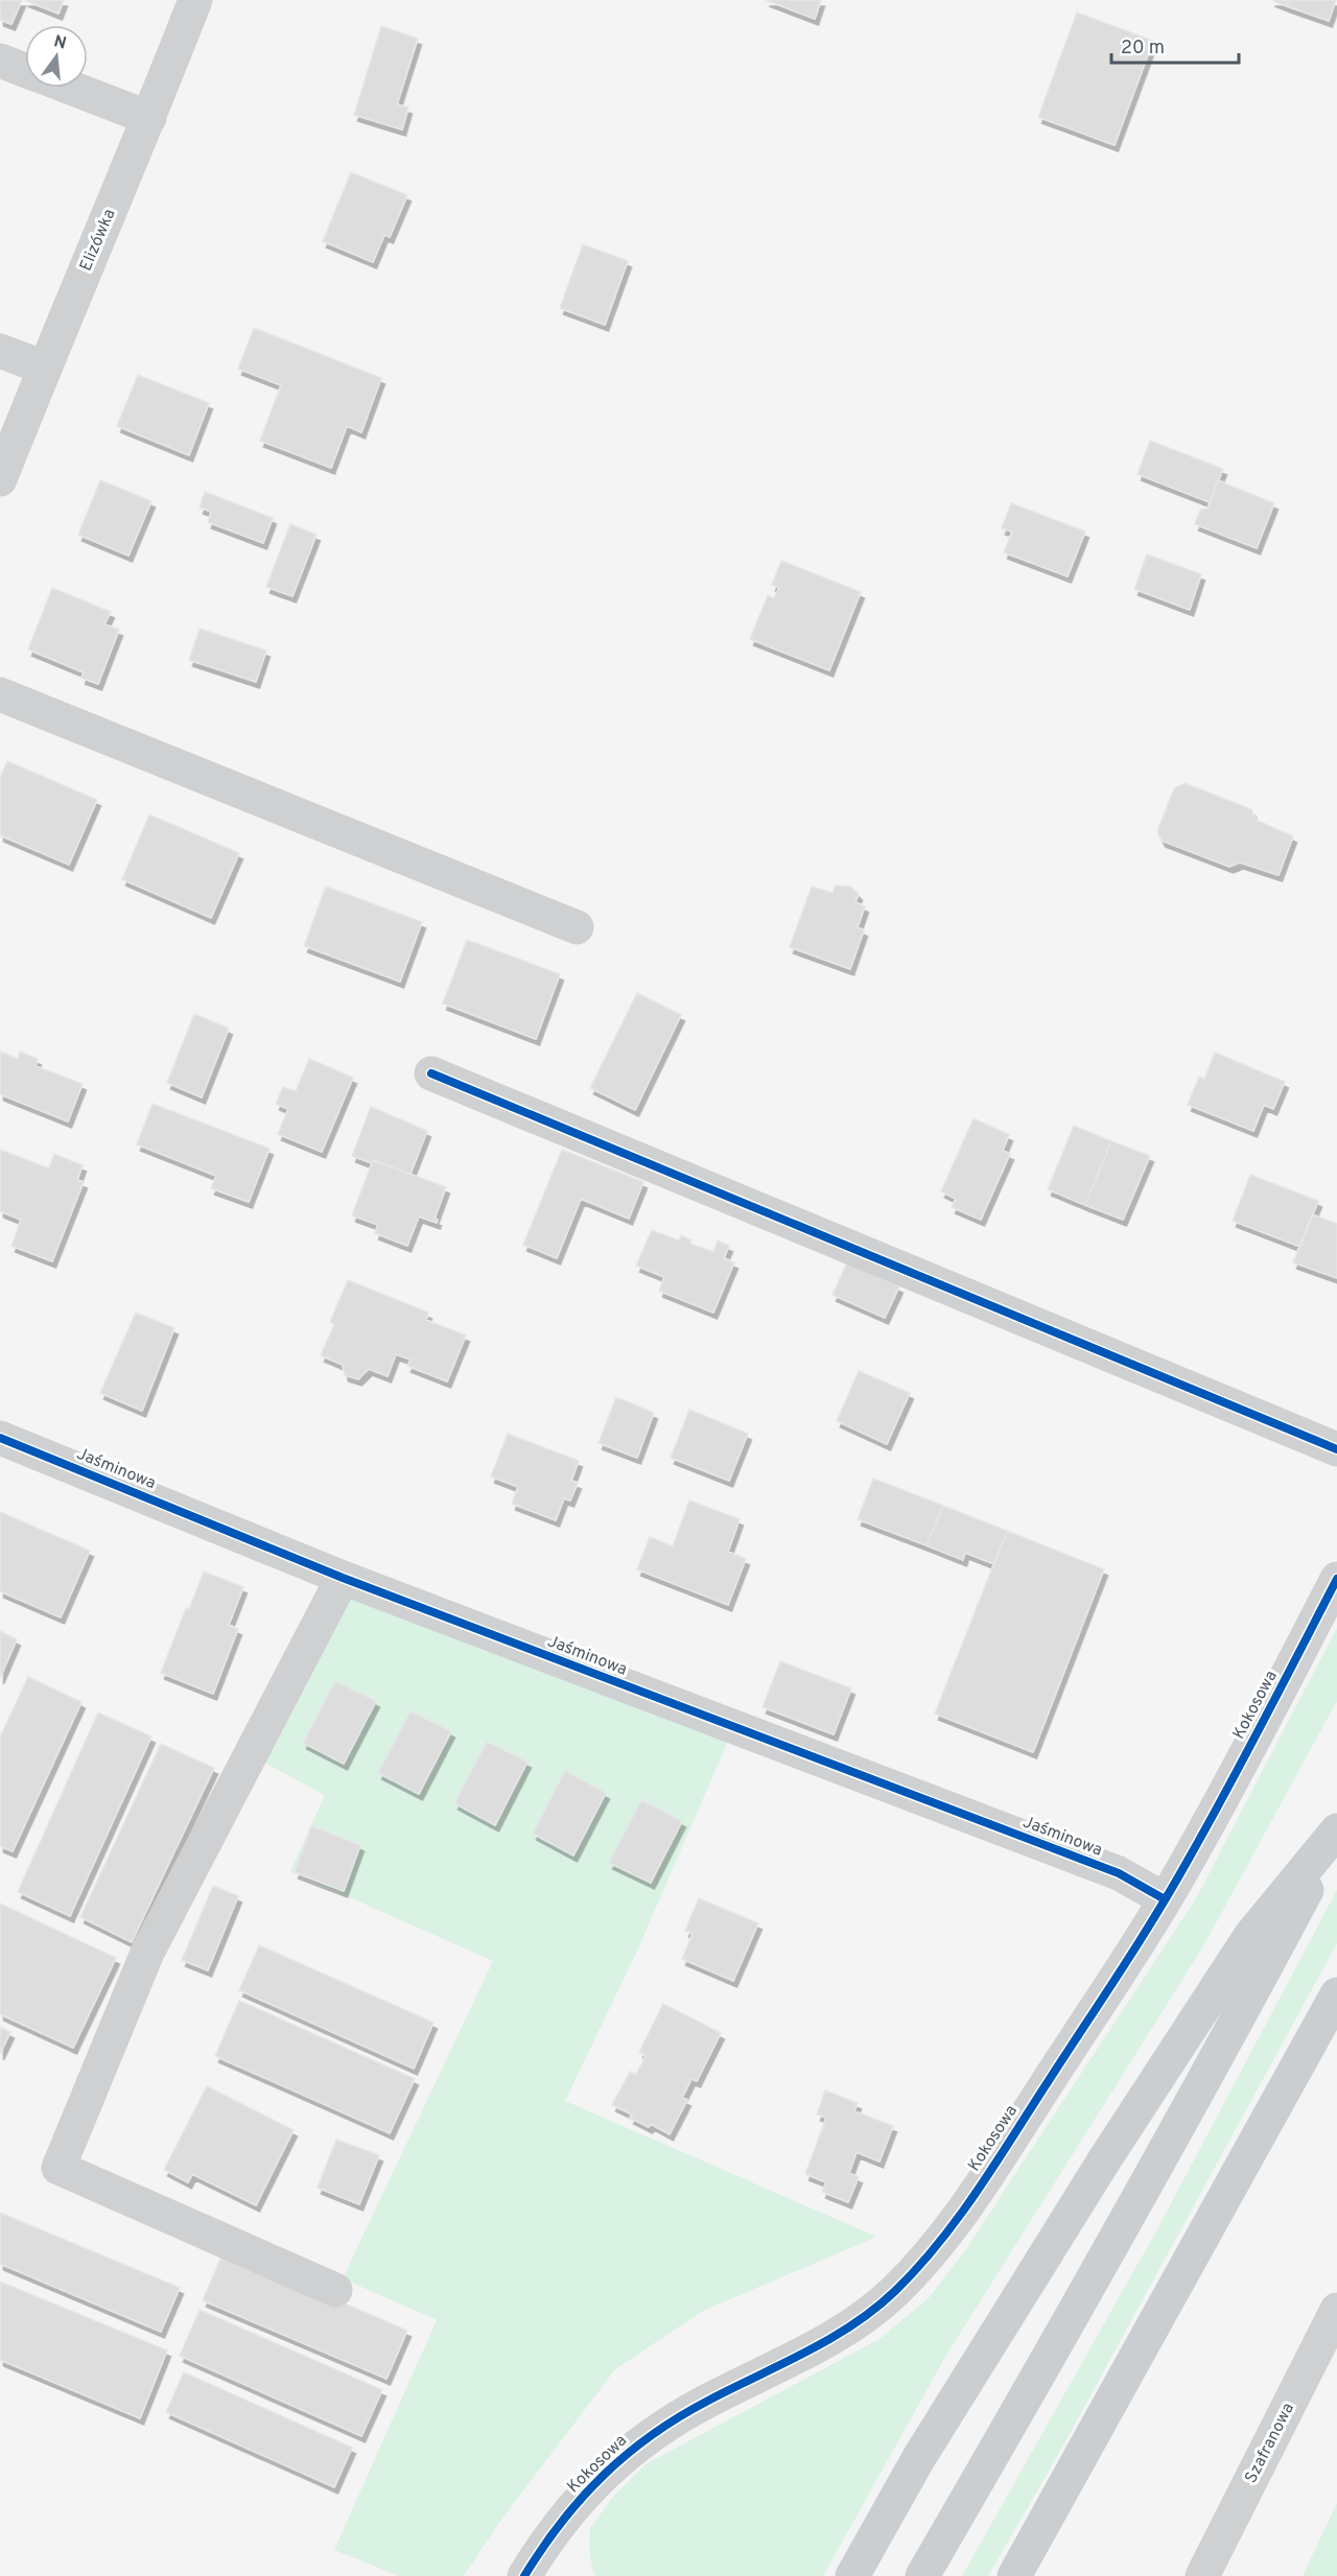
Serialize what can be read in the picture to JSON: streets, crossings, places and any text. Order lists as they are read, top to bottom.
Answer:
{
  "streets": {
    "street": [
      "Elizówka",
      "Jaśminowa",
      "Kokosowa",
      "Szafranowa"
    ]
  },
  "crossings": [
    ["Jaśminowa", "Kokosowa"]
  ],
  "scale_bar": "20 m",
  "north": "top"
}
